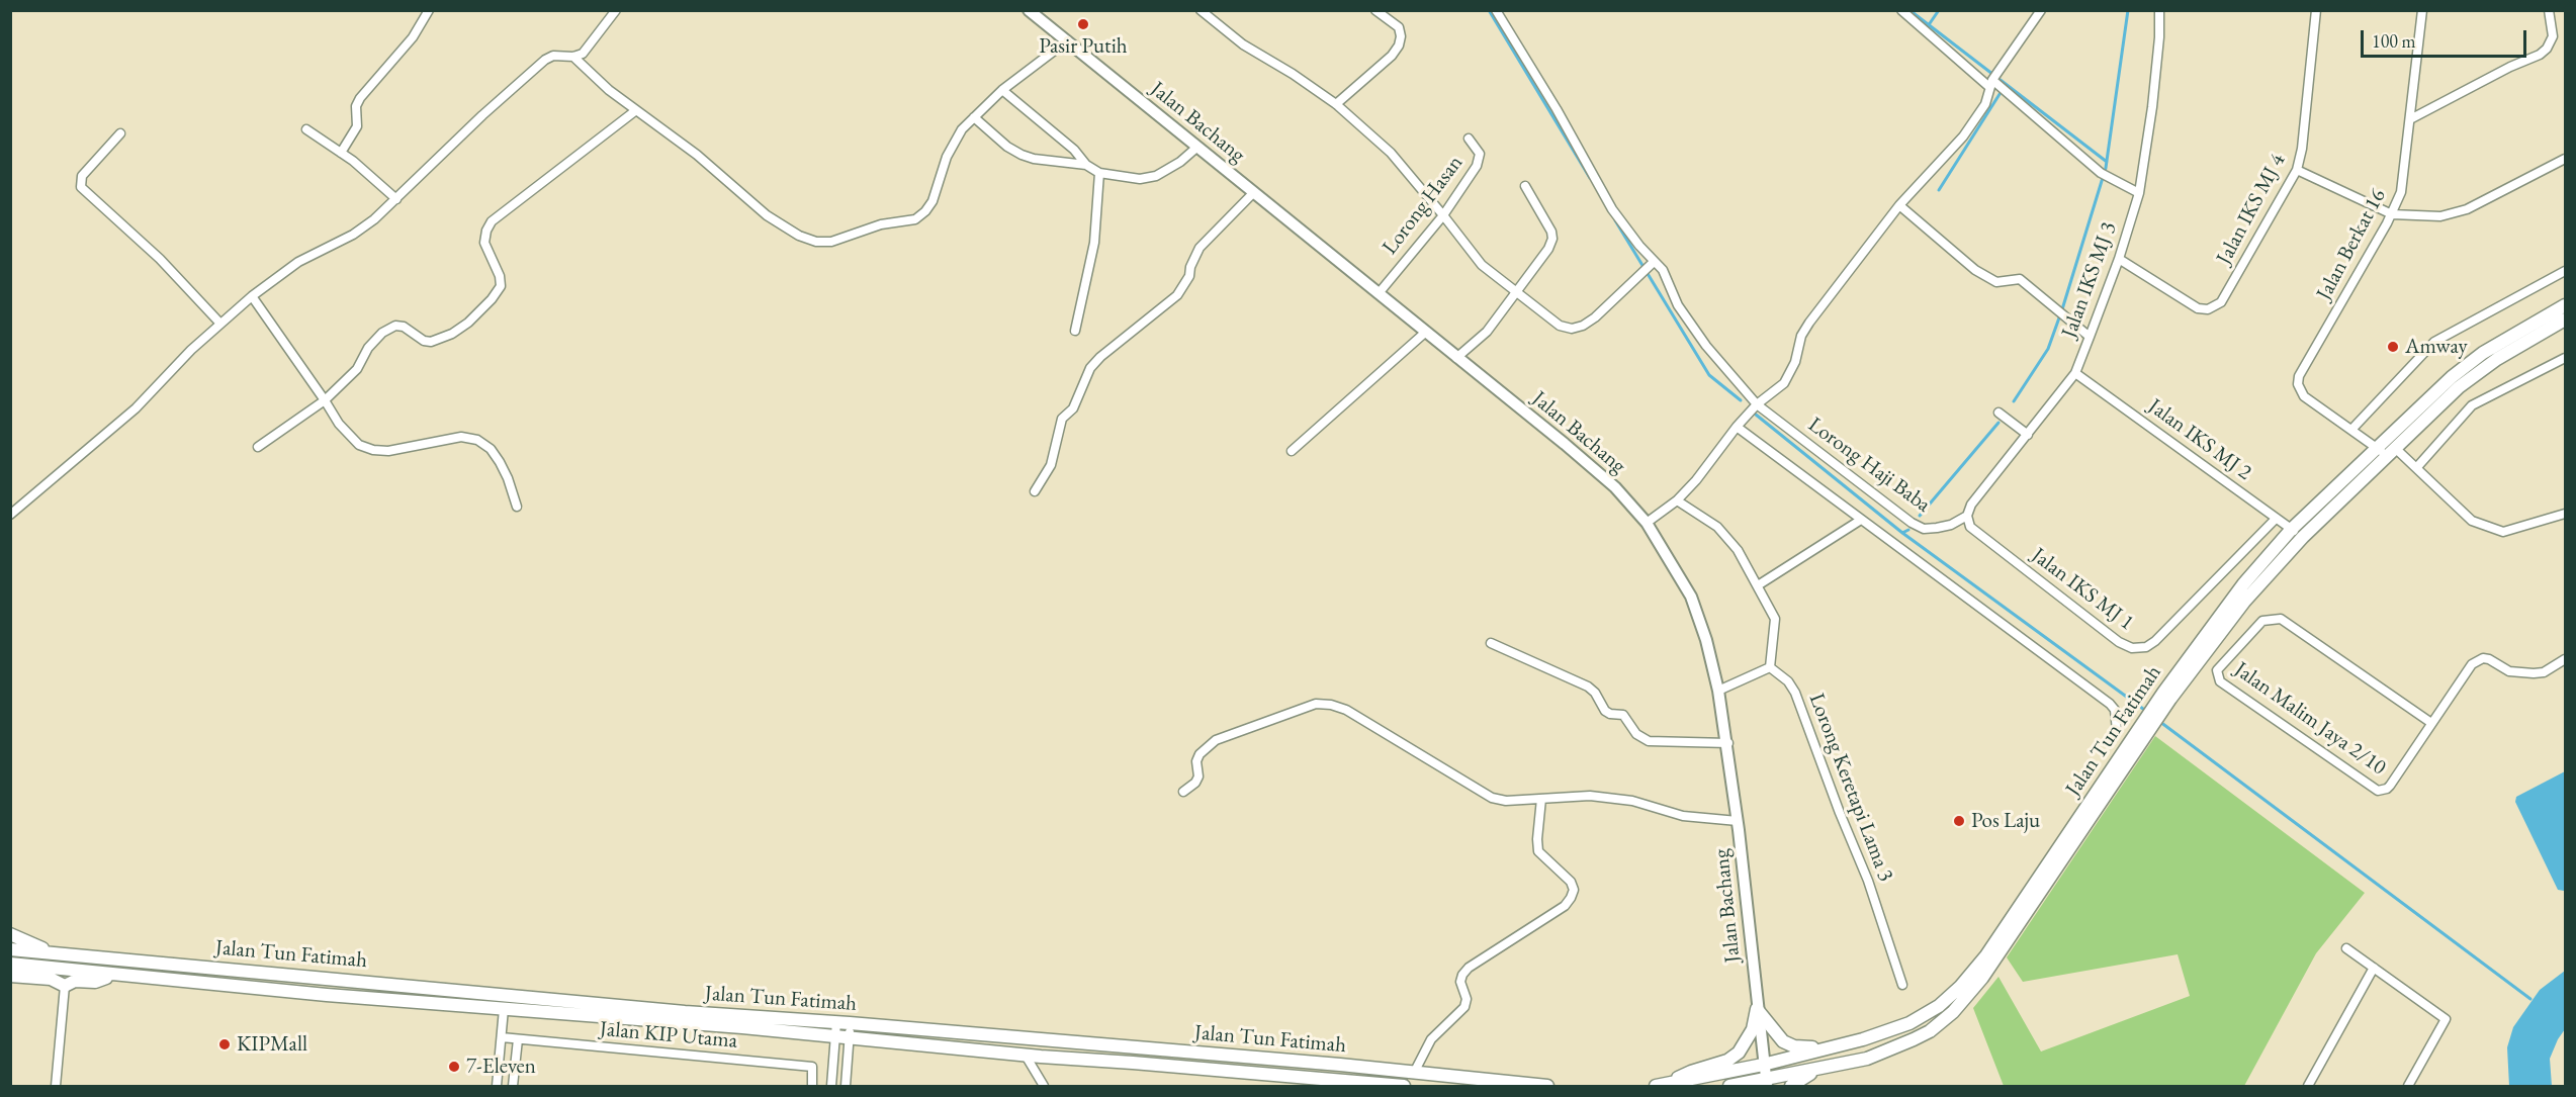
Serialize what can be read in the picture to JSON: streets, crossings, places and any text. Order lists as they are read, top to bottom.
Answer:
{
  "streets": {
    "main road": ["Jalan Tun Fatimah"],
    "street": [
      "Jalan Bachang",
      "Lorong Hasan",
      "Jalan IKS MJ 4",
      "Jalan Berkat 16",
      "Jalan IKS MJ 3",
      "Jalan IKS MJ 2",
      "Lorong Haji Baba",
      "Jalan IKS MJ 1",
      "Jalan Malim Jaya 2/10",
      "Lorong Keretapi Lama 3",
      "Jalan KIP Utama"
    ]
  },
  "crossings": [
    ["Jalan Bachang", "Lorong Hasan"],
    ["Jalan Bachang", "Jalan Tun Fatimah"],
    ["Jalan IKS MJ 4", "Jalan IKS MJ 3"],
    ["Jalan Berkat 16", "Jalan Tun Fatimah"],
    ["Jalan IKS MJ 3", "Jalan IKS MJ 2"],
    ["Jalan IKS MJ 3", "Lorong Haji Baba"],
    ["Jalan IKS MJ 3", "Jalan IKS MJ 1"],
    ["Jalan IKS MJ 2", "Jalan IKS MJ 1"],
    ["Jalan IKS MJ 2", "Jalan Tun Fatimah"],
    ["Lorong Haji Baba", "Jalan IKS MJ 1"]
  ],
  "places": [
    "Pasir Putih",
    "Amway",
    "Pos Laju",
    "KIPMall",
    "7-Eleven"
  ],
  "scale_bar": "100 m"
}
